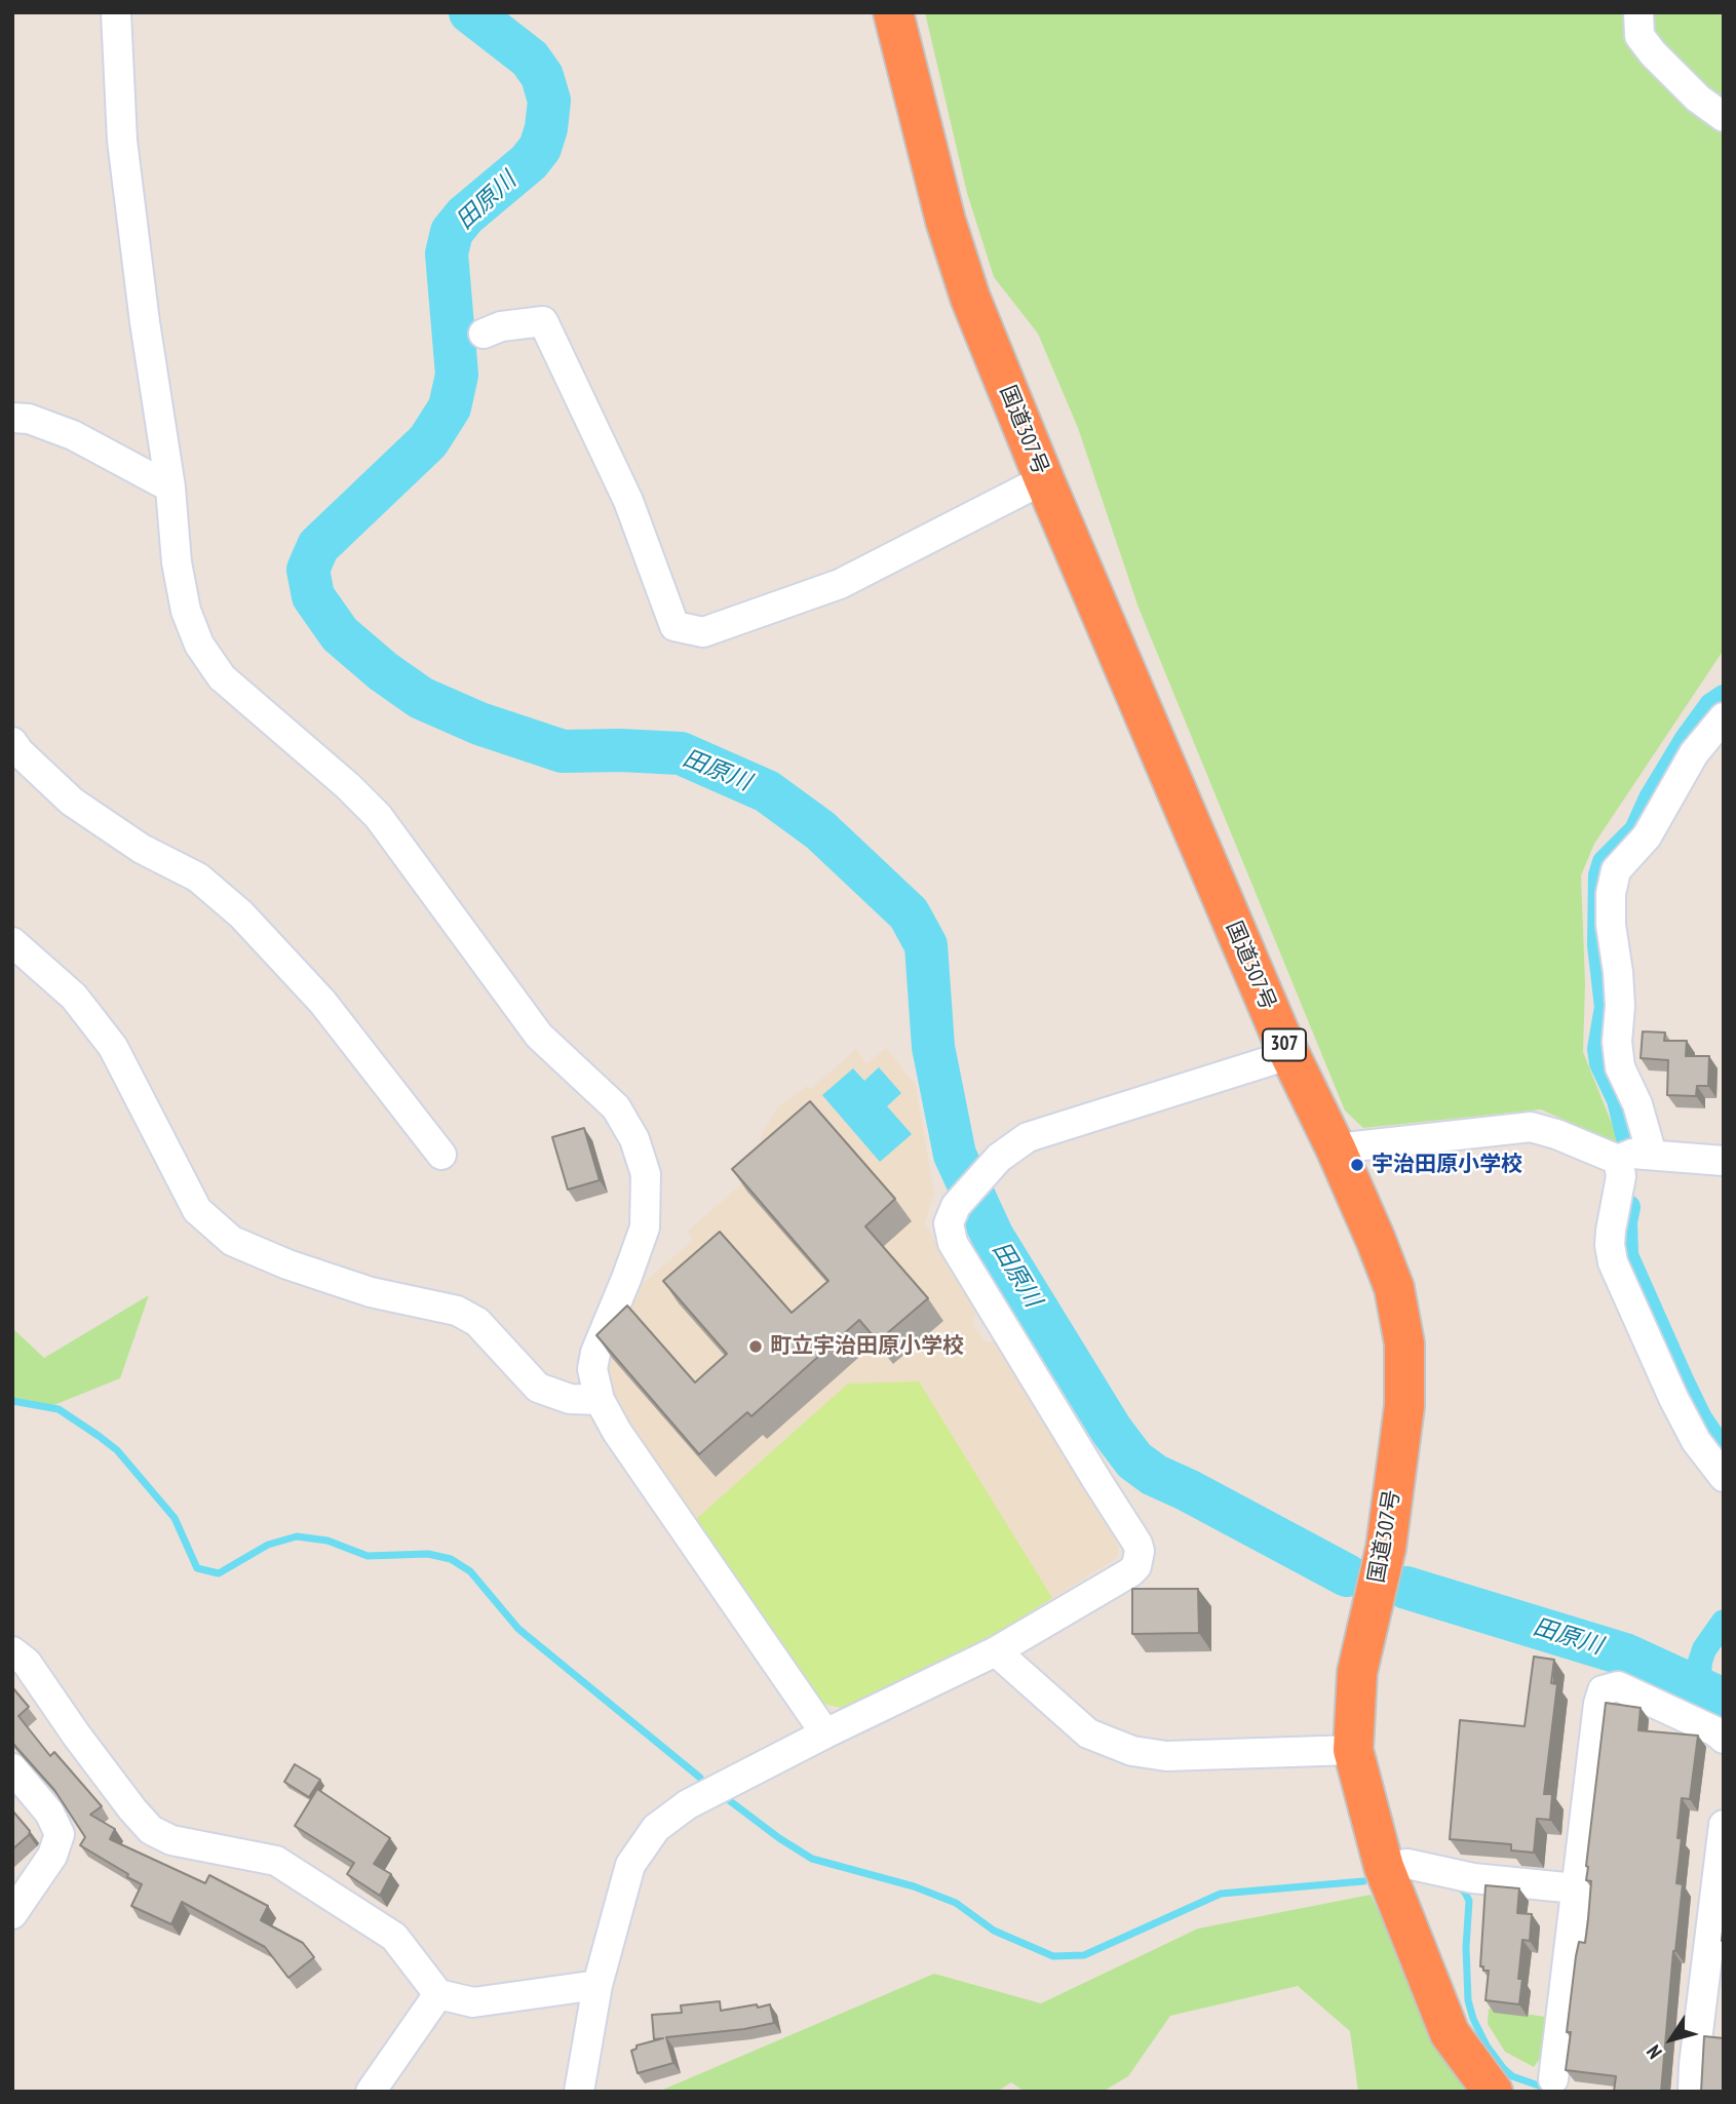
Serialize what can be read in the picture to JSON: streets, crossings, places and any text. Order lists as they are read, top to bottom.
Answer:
{
  "streets": {
    "highway": ["国道307号", "307"]
  },
  "water": ["田原川"],
  "places": ["宇治田原小学校", "町立宇治田原小学校"],
  "north": "bottom left"
}
